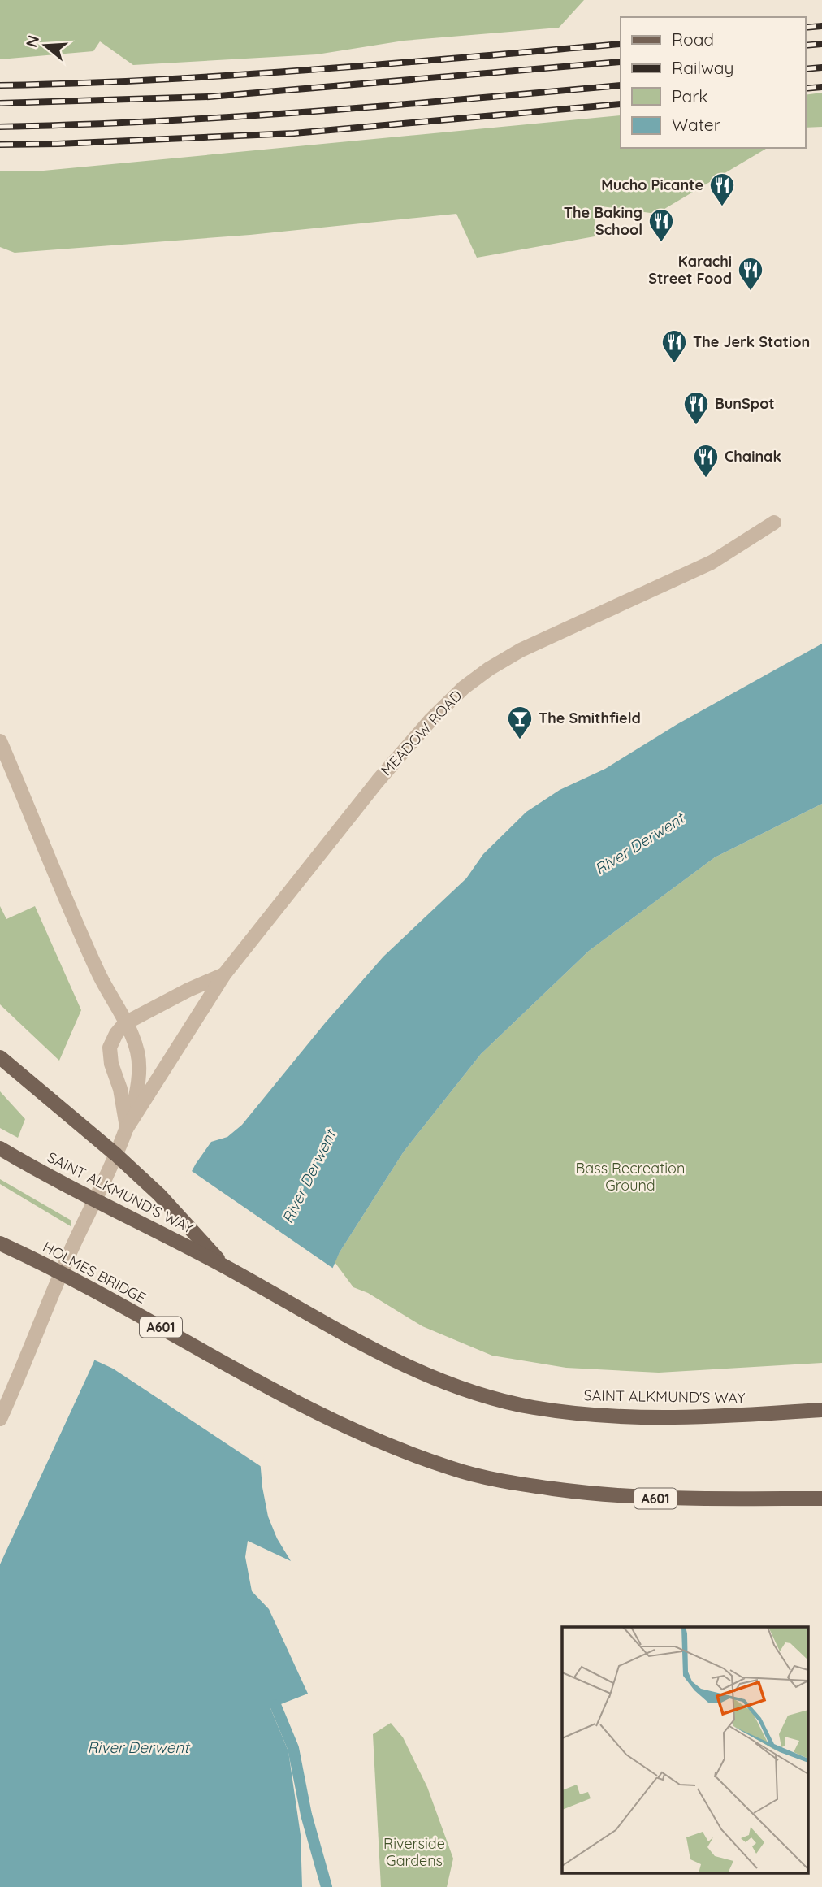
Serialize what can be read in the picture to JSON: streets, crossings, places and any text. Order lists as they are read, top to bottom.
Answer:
{
  "streets": {
    "main road": ["SAINT ALKMUND'S WAY", "HOLMES BRIDGE", "A601"],
    "street": ["MEADOW ROAD"]
  },
  "water": ["River Derwent"],
  "parks": ["Bass Recreation Ground", "Riverside Gardens"],
  "places": {
    "restaurant": [
      "Mucho Picante",
      "The Baking School",
      "Karachi Street Food",
      "The Jerk Station",
      "BunSpot",
      "Chainak"
    ],
    "bar": ["The Smithfield"]
  },
  "legend": [
    "Road",
    "Railway",
    "Park",
    "Water"
  ],
  "north": "left"
}
